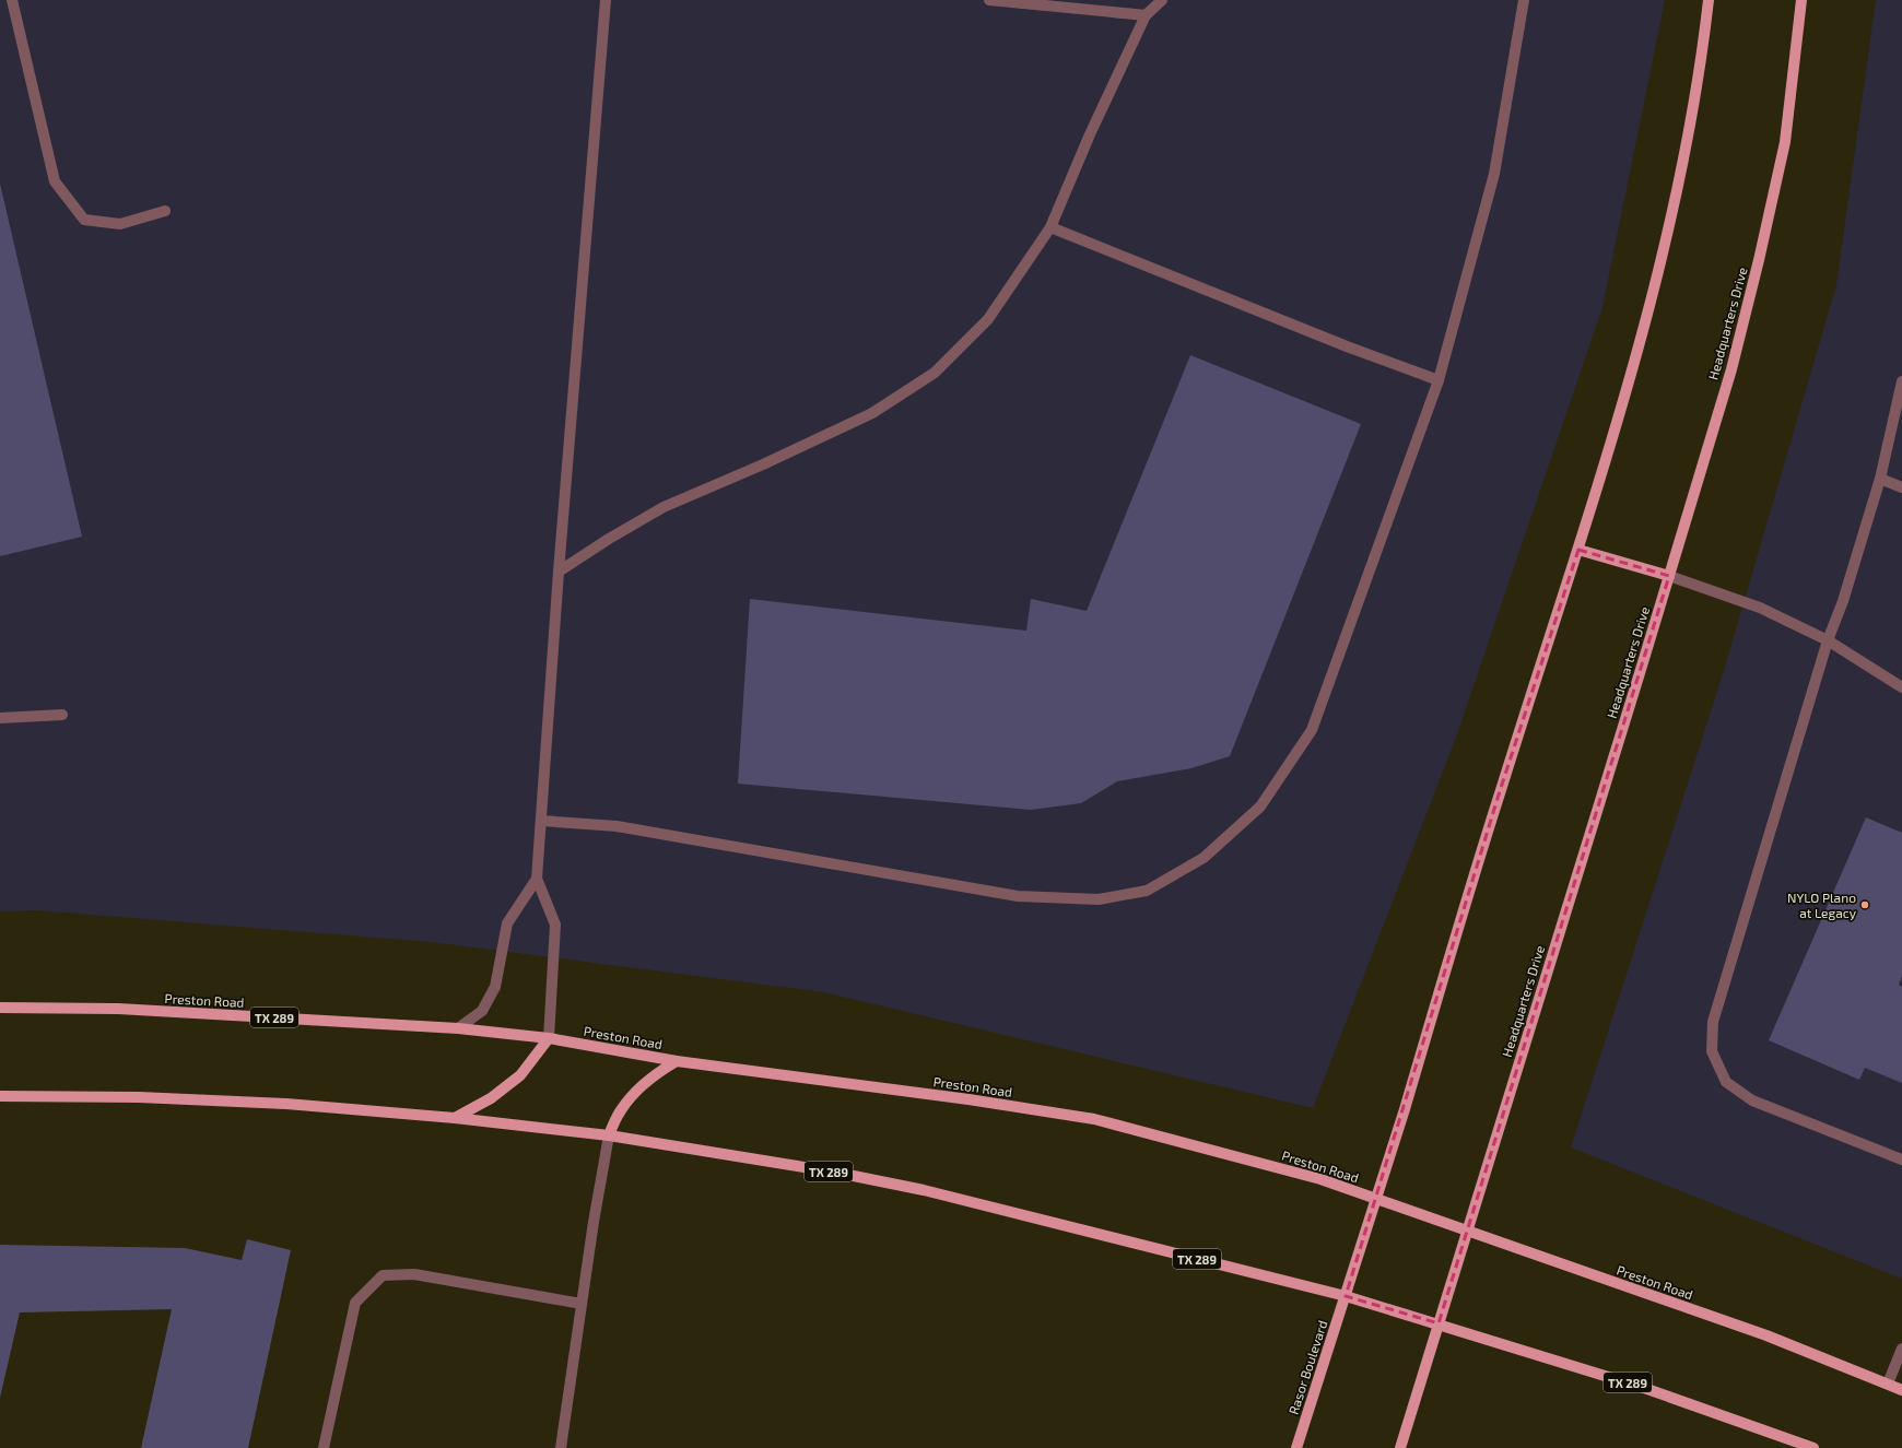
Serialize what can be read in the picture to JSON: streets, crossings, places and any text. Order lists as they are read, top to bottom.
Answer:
{
  "streets": {
    "main road": [
      "Headquarters Drive",
      "Preston Road",
      "TX 289",
      "Rasor Boulevard"
    ]
  },
  "crossings": [
    ["Headquarters Drive", "Preston Road"],
    ["Headquarters Drive", "TX 289"],
    ["TX 289", "Rasor Boulevard"]
  ],
  "places": ["NYLO Plano at Legacy"]
}
